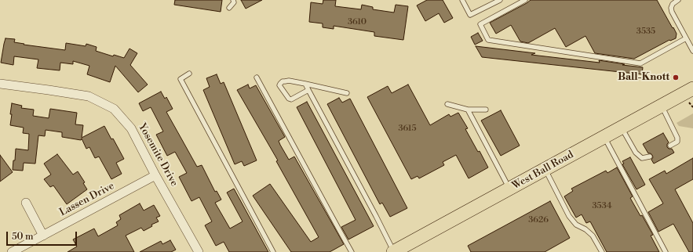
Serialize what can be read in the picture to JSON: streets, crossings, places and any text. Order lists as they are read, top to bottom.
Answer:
{
  "streets": {
    "main road": ["West Ball Road"],
    "street": ["Yosemite Drive", "Lassen Drive"]
  },
  "crossings": [
    ["Yosemite Drive", "Lassen Drive"]
  ],
  "places": ["Ball-Knott"],
  "house_numbers": [
    "3610",
    "3535",
    "3615",
    "3534",
    "3626"
  ],
  "scale_bar": "50 m"
}
